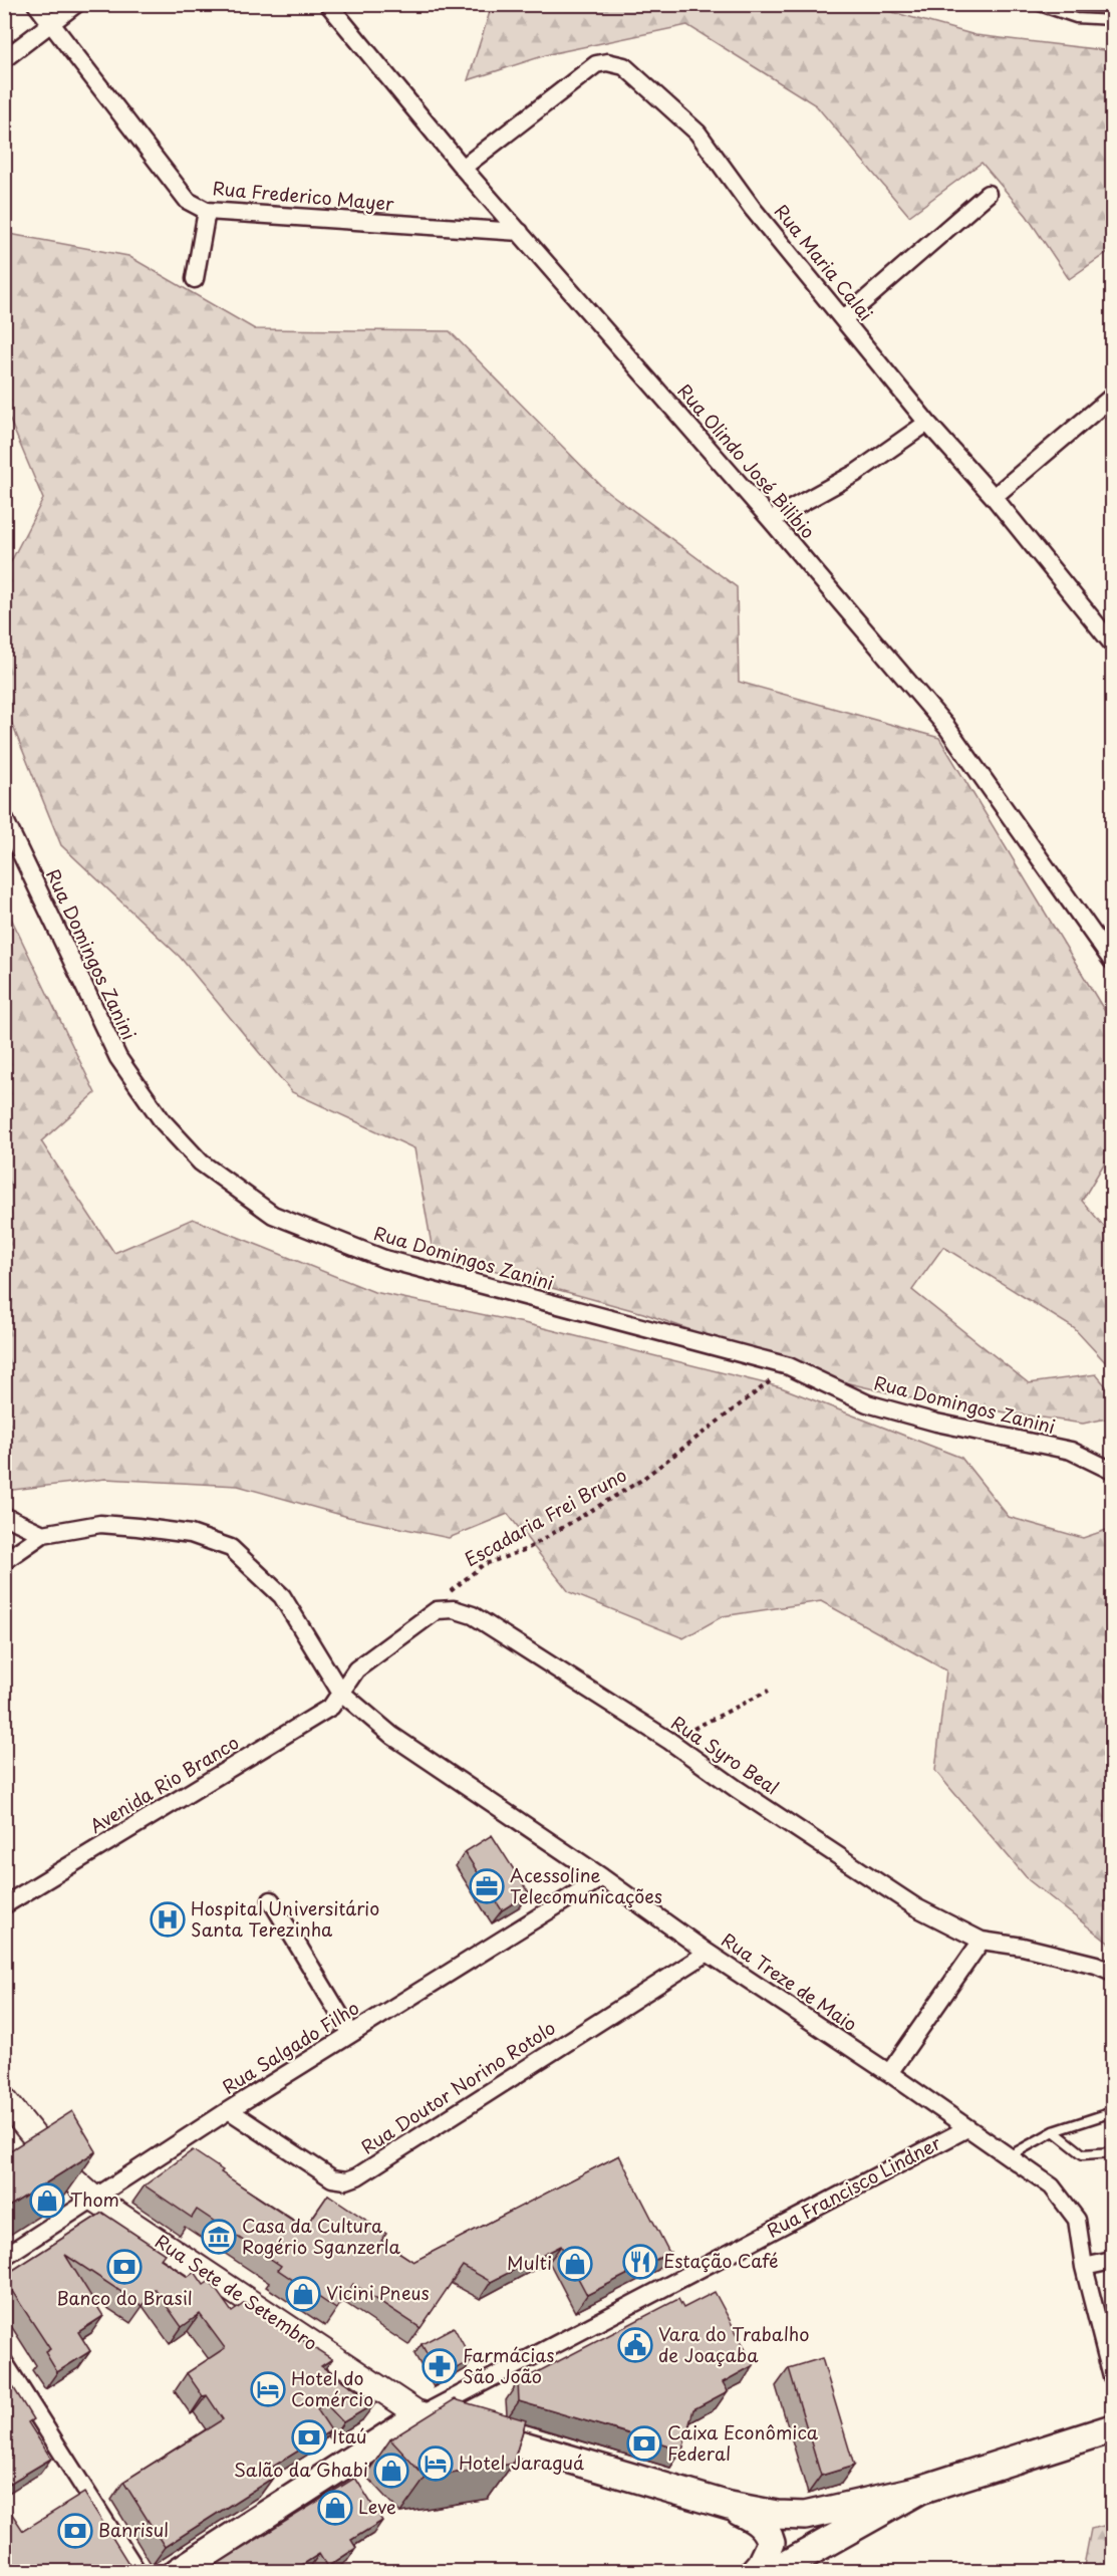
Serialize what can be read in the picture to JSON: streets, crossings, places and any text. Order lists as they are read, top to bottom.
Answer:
{
  "streets": {
    "main road": ["Rua Francisco Lindner", "Rua Sete de Setembro"],
    "street": [
      "Rua Frederico Mayer",
      "Rua Maria Calai",
      "Rua Olindo José Bilibio",
      "Rua Domingos Zanini",
      "Rua Syro Beal",
      "Avenida Rio Branco",
      "Rua Treze de Maio",
      "Rua Salgado Filho",
      "Rua Doutor Norino Rotolo"
    ],
    "path": ["Escadaria Frei Bruno"]
  },
  "crossings": [
    ["Rua Frederico Mayer", "Rua Olindo José Bilibio"],
    ["Rua Maria Calai", "Rua Olindo José Bilibio"],
    ["Rua Domingos Zanini", "Escadaria Frei Bruno"],
    ["Escadaria Frei Bruno", "Rua Syro Beal"],
    ["Avenida Rio Branco", "Rua Treze de Maio"],
    ["Rua Treze de Maio", "Rua Salgado Filho"],
    ["Rua Treze de Maio", "Rua Doutor Norino Rotolo"],
    ["Rua Treze de Maio", "Rua Francisco Lindner"],
    ["Rua Salgado Filho", "Rua Doutor Norino Rotolo"],
    ["Rua Salgado Filho", "Rua Sete de Setembro"],
    ["Rua Francisco Lindner", "Rua Sete de Setembro"]
  ],
  "places": {
    "office": ["Acessoline Telecomunicações"],
    "hospital": ["Hospital Universitário Santa Terezinha"],
    "shop": [
      "Thom",
      "Multi",
      "Vicini Pneus",
      "Salão da Ghabi",
      "Leve"
    ],
    "museum": ["Casa da Cultura Rogério Sganzerla"],
    "restaurant": ["Estação Café"],
    "bank": [
      "Banco do Brasil",
      "Itaú",
      "Caixa Econômica Federal",
      "Banrisul"
    ],
    "public building": ["Vara do Trabalho de Joaçaba"],
    "pharmacy": ["Farmácias São João"],
    "hotel": ["Hotel do Comércio", "Hotel Jaraguá"]
  }
}
